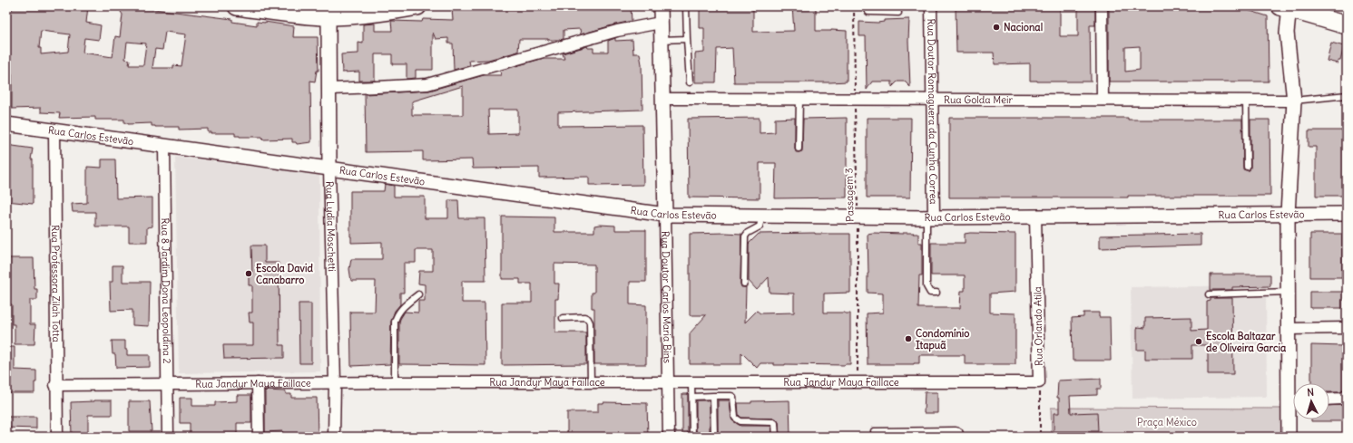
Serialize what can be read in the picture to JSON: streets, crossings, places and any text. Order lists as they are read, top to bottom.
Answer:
{
  "streets": {
    "street": [
      "Rua Golda Meir",
      "Rua Doutor Romaguera da Cunha Correa",
      "Rua Carlos Estevão",
      "Rua Lydia Moschetti",
      "Rua Professora Zilah Totta",
      "Rua 8 Jardim Dona Leopoldina 2",
      "Rua Doutor Carlos Maria Bins",
      "Rua Orlando Atila",
      "Rua Jandyr Maya Faillace"
    ],
    "path": ["Passagem 3"]
  },
  "crossings": [
    ["Rua Golda Meir", "Rua Doutor Romaguera da Cunha Correa"],
    ["Rua Golda Meir", "Passagem 3"],
    ["Rua Golda Meir", "Rua Doutor Carlos Maria Bins"],
    ["Rua Doutor Romaguera da Cunha Correa", "Rua Carlos Estevão"],
    ["Rua Carlos Estevão", "Passagem 3"],
    ["Rua Carlos Estevão", "Rua Lydia Moschetti"],
    ["Rua Carlos Estevão", "Rua Professora Zilah Totta"],
    ["Rua Carlos Estevão", "Rua 8 Jardim Dona Leopoldina 2"],
    ["Rua Carlos Estevão", "Rua Doutor Carlos Maria Bins"],
    ["Rua Carlos Estevão", "Rua Orlando Atila"],
    ["Passagem 3", "Rua Jandyr Maya Faillace"],
    ["Rua Lydia Moschetti", "Rua Jandyr Maya Faillace"],
    ["Rua Professora Zilah Totta", "Rua Jandyr Maya Faillace"],
    ["Rua 8 Jardim Dona Leopoldina 2", "Rua Jandyr Maya Faillace"],
    ["Rua Doutor Carlos Maria Bins", "Rua Jandyr Maya Faillace"],
    ["Rua Orlando Atila", "Rua Jandyr Maya Faillace"]
  ],
  "parks": ["Praça México"],
  "places": [
    "Nacional",
    "Escola David Canabarro",
    "Condomínio Itapuã",
    "Escola Baltazar de Oliveira Garcia"
  ],
  "north": "top"
}
